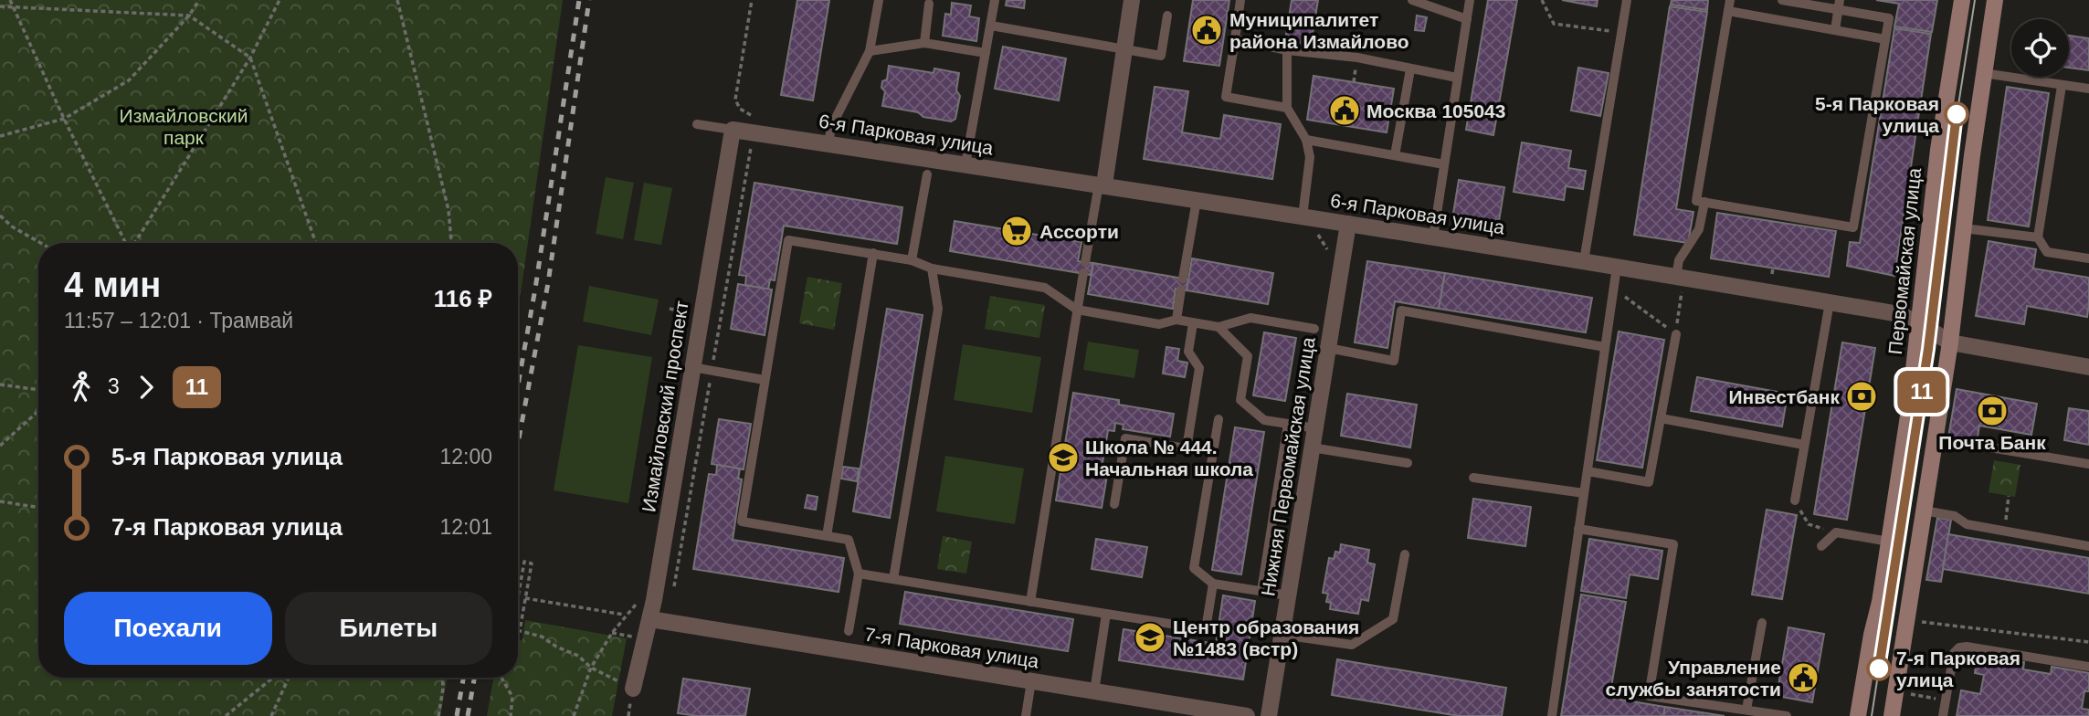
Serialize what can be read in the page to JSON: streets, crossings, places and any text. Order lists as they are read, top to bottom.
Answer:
{
  "streets": {
    "main road": ["Первомайская улица"],
    "street": [
      "6-я Парковая улица",
      "Измайловский проспект",
      "Нижняя Первомайская улица",
      "7-я Парковая улица"
    ]
  },
  "crossings": [
    ["6-я Парковая улица", "Первомайская улица"],
    ["6-я Парковая улица", "Измайловский проспект"],
    ["6-я Парковая улица", "Нижняя Первомайская улица"],
    ["Измайловский проспект", "7-я Парковая улица"]
  ],
  "parks": ["Измайловский парк"],
  "places": {
    "public building": ["Муниципалитет района Измайлово", "Москва 105043", "Управление cлужбы занятости"],
    "other": ["5-я Парковая улица", "7-я Парковая улица"],
    "supermarket": ["Ассорти"],
    "bank": ["Инвестбанк", "Почта Банк"],
    "school or university": ["Школа № 444. Начальная школа", "Центр образования №1483 (встр)"]
  },
  "lines": ["tram line 11"],
  "page": {
    "on_map": "11",
    "heading": ["4 мин", "11:57 – 12:01 · Трамвай", "116 ₽"],
    "legs": ["3", "11"],
    "list": [
      {
        "name": "5-я Парковая улица",
        "value": "12:00"
      },
      {
        "name": "7-я Парковая улица",
        "value": "12:01"
      }
    ],
    "buttons": ["Поехали", "Билеты"]
  }
}
